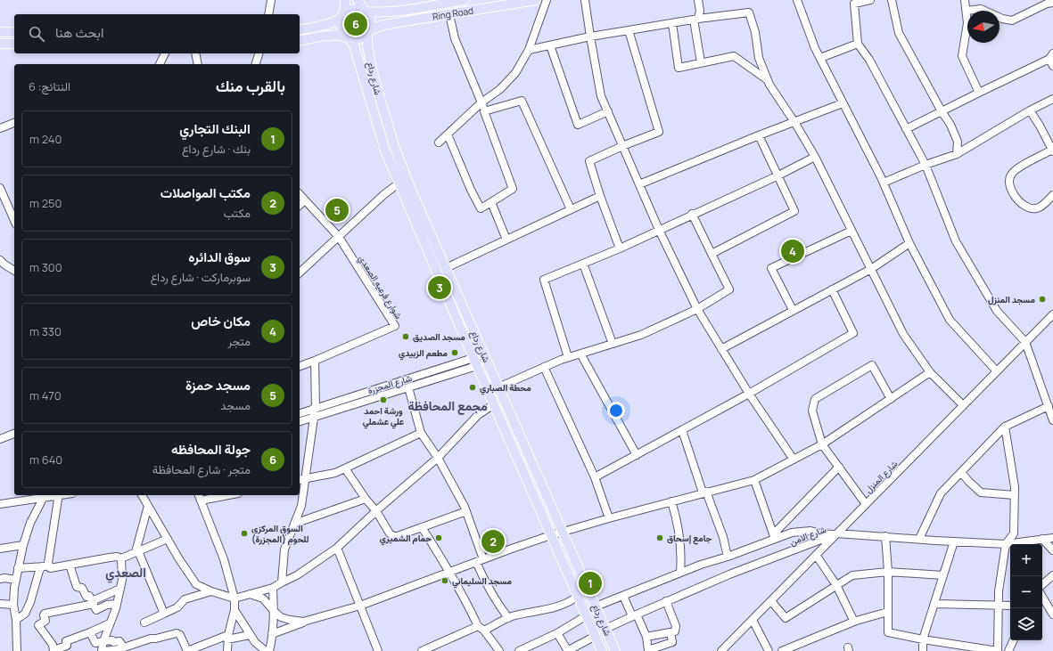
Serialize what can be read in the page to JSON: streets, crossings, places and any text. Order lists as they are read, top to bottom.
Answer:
{
  "streets": {
    "main road": ["Ring Road", "شارع رداع"],
    "street": [
      "شوارع فرعيه الصعدي",
      "شارع المجزرة",
      "شارع المنزل",
      "شارع الامن"
    ]
  },
  "crossings": [
    ["Ring Road", "شارع رداع"],
    ["شارع رداع", "شارع المجزرة"],
    ["شارع رداع", "شارع الامن"],
    ["شارع المنزل", "شارع الامن"]
  ],
  "districts": ["مجمع المحافظة", "الصعدي"],
  "places": [
    "مسجد المنزل",
    "مسجد الصديق",
    "مطعم الزبيدي",
    "محطة الصباري",
    "ورشة احمد علي عشملي",
    "السوق المركزي للحوم (المجزرة)",
    "حمام الشميري",
    "جامع إسحاق",
    "مسجد السليماني"
  ],
  "north": "left",
  "page": {
    "pins": [
      "6",
      "5",
      "4",
      "3",
      "2",
      "1"
    ],
    "search": "ابحث هنا",
    "heading": ["بالقرب منك", "النتائج: 6"],
    "list": [
      {
        "mark": "1",
        "name": "البنك التجاري",
        "note": "بنك · شارع رداع",
        "value": "240 m"
      },
      {
        "mark": "2",
        "name": "مكتب المواصلات",
        "note": "مكتب",
        "value": "250 m"
      },
      {
        "mark": "3",
        "name": "سوق الدائره",
        "note": "سوبرماركت · شارع رداع",
        "value": "300 m"
      },
      {
        "mark": "4",
        "name": "مكان خاص",
        "note": "متجر",
        "value": "330 m"
      },
      {
        "mark": "5",
        "name": "مسجد حمزة",
        "note": "مسجد",
        "value": "470 m"
      },
      {
        "mark": "6",
        "name": "جولة المحافظه",
        "note": "متجر · شارع المحافظة",
        "value": "640 m"
      }
    ],
    "map_buttons": ["+", "−"]
  }
}
